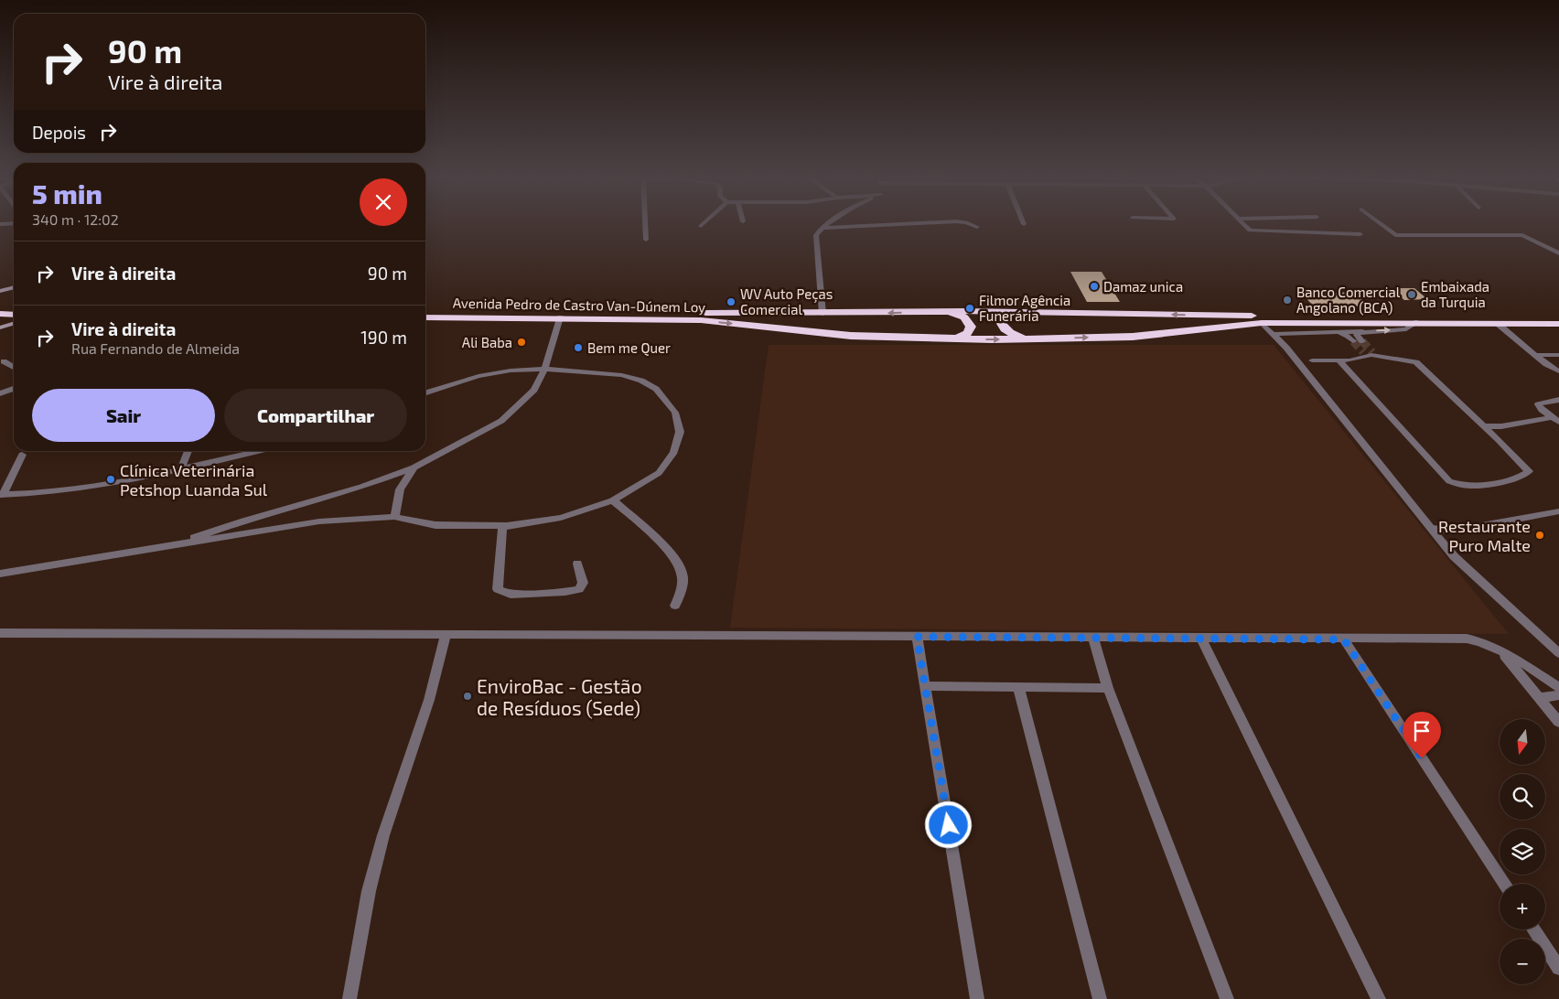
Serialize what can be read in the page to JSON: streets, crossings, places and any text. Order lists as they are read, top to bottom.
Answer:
{
  "streets": {
    "highway": ["Avenida Pedro de Castro Van-Dúnem Loy"]
  },
  "places": [
    "Damaz unica",
    "Embaixada da Turquia",
    "Banco Comercial Angolano (BCA)",
    "WV Auto Peças Comercial",
    "Filmor Agência Funerária",
    "Ali Baba",
    "Bem me Quer",
    "Clínica Veterinária Petshop Luanda Sul",
    "Restaurante Puro Malte",
    "EnviroBac - Gestão de Resíduos (Sede)"
  ],
  "north": "bottom",
  "page": {
    "turn": ["90 m", "Vire à direita"],
    "then": "Depois",
    "heading": ["5 min", "340 m · 12:02"],
    "list": [
      {
        "name": "Vire à direita",
        "value": "90 m"
      },
      {
        "name": "Vire à direita",
        "note": "Rua Fernando de Almeida",
        "value": "190 m"
      }
    ],
    "buttons": ["Sair", "Compartilhar"],
    "map_buttons": ["+", "−"]
  }
}
